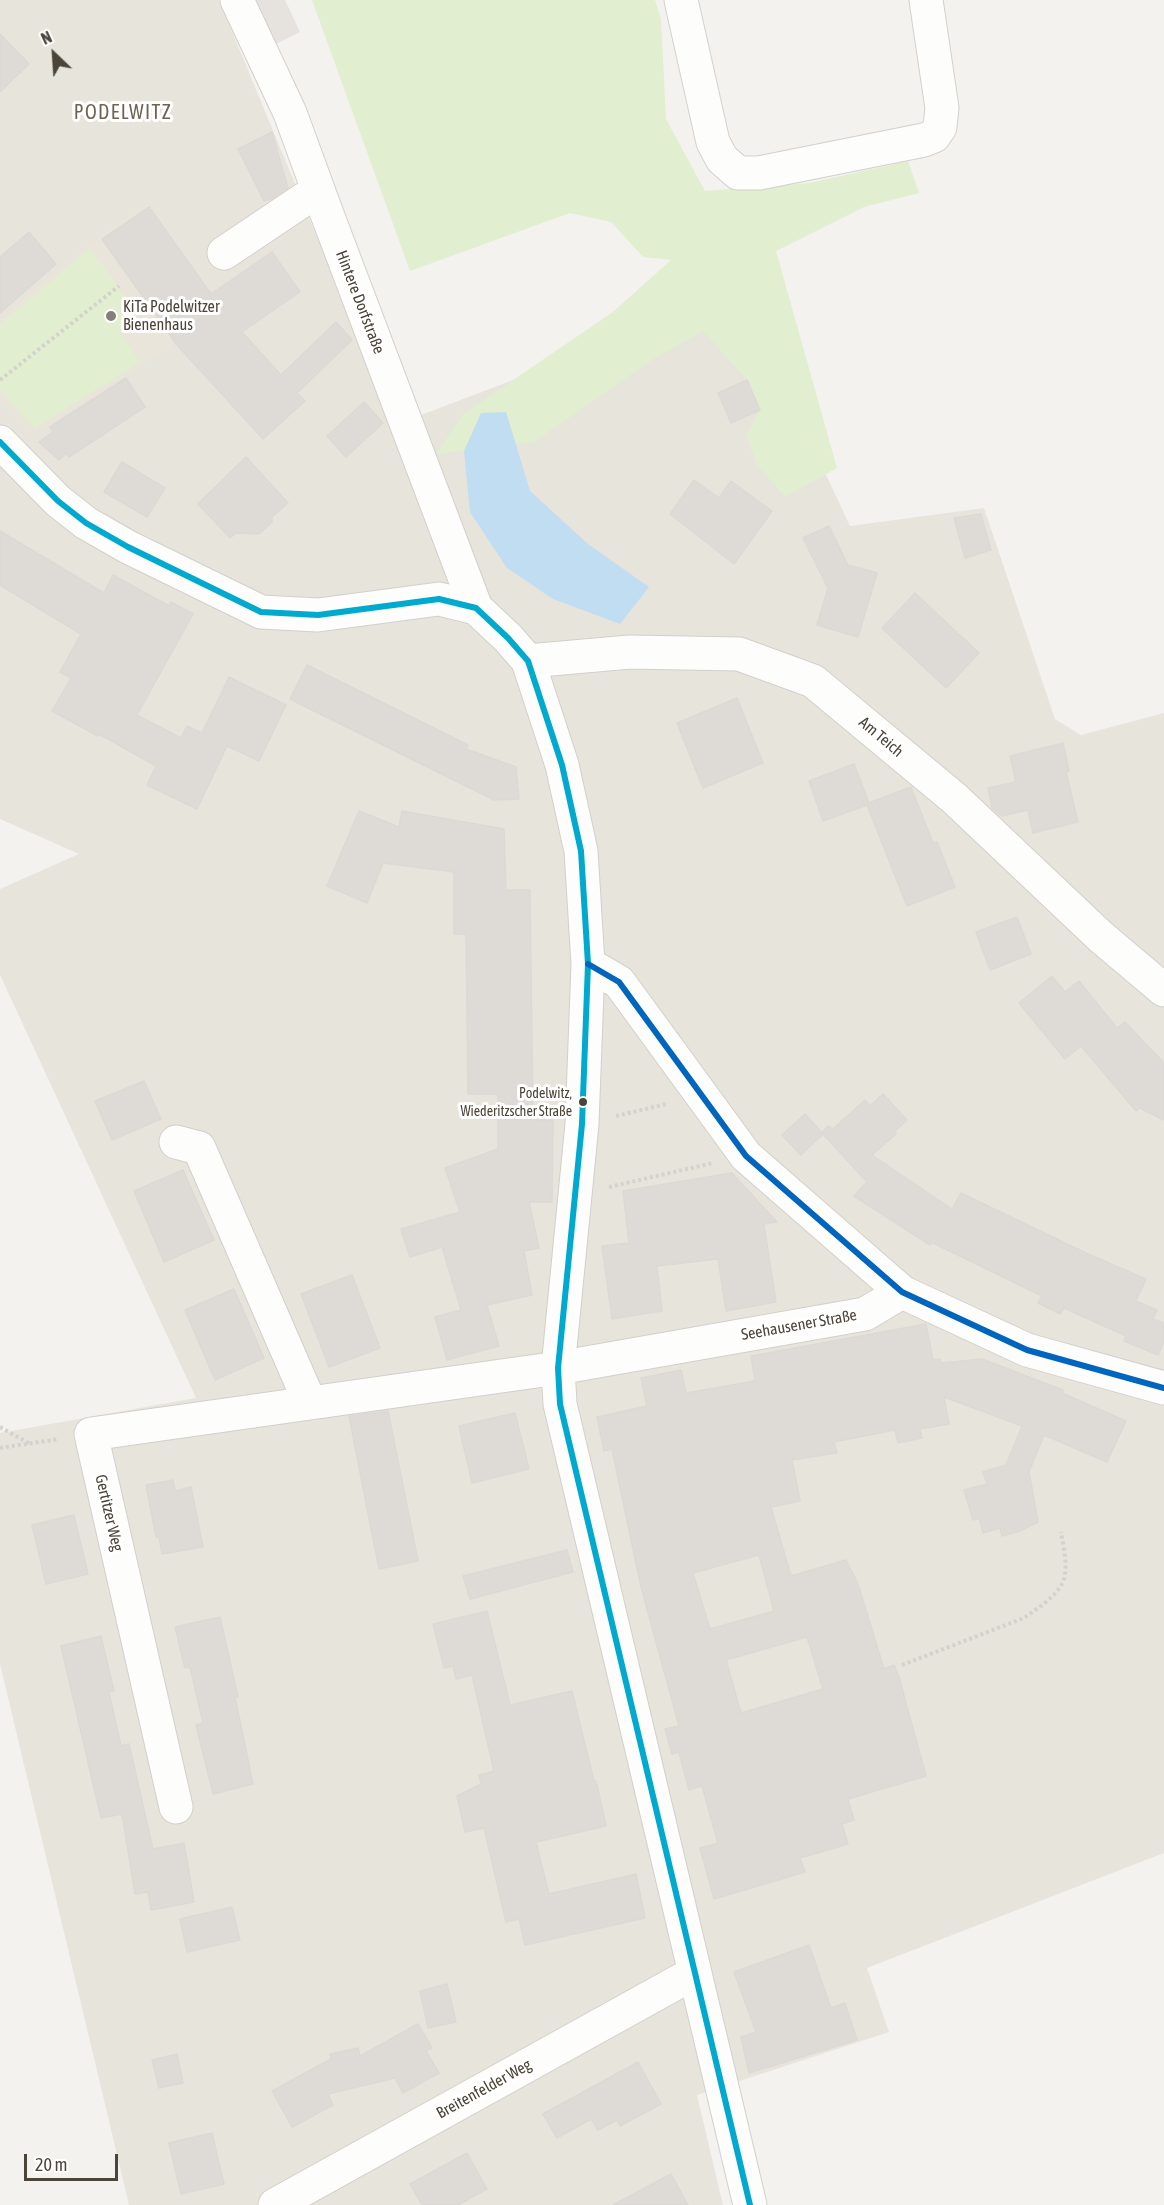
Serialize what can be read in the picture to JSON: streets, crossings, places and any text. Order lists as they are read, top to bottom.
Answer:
{
  "streets": {
    "street": [
      "Hintere Dorfstraße",
      "Am Teich",
      "Seehausener Straße",
      "Gertitzer Weg",
      "Breitenfelder Weg"
    ]
  },
  "districts": ["PODELWITZ"],
  "places": ["KiTa Podelwitzer Bienenhaus", "Podelwitz, Wiederitzscher Straße"],
  "scale_bar": "20 m",
  "north": "top left"
}
